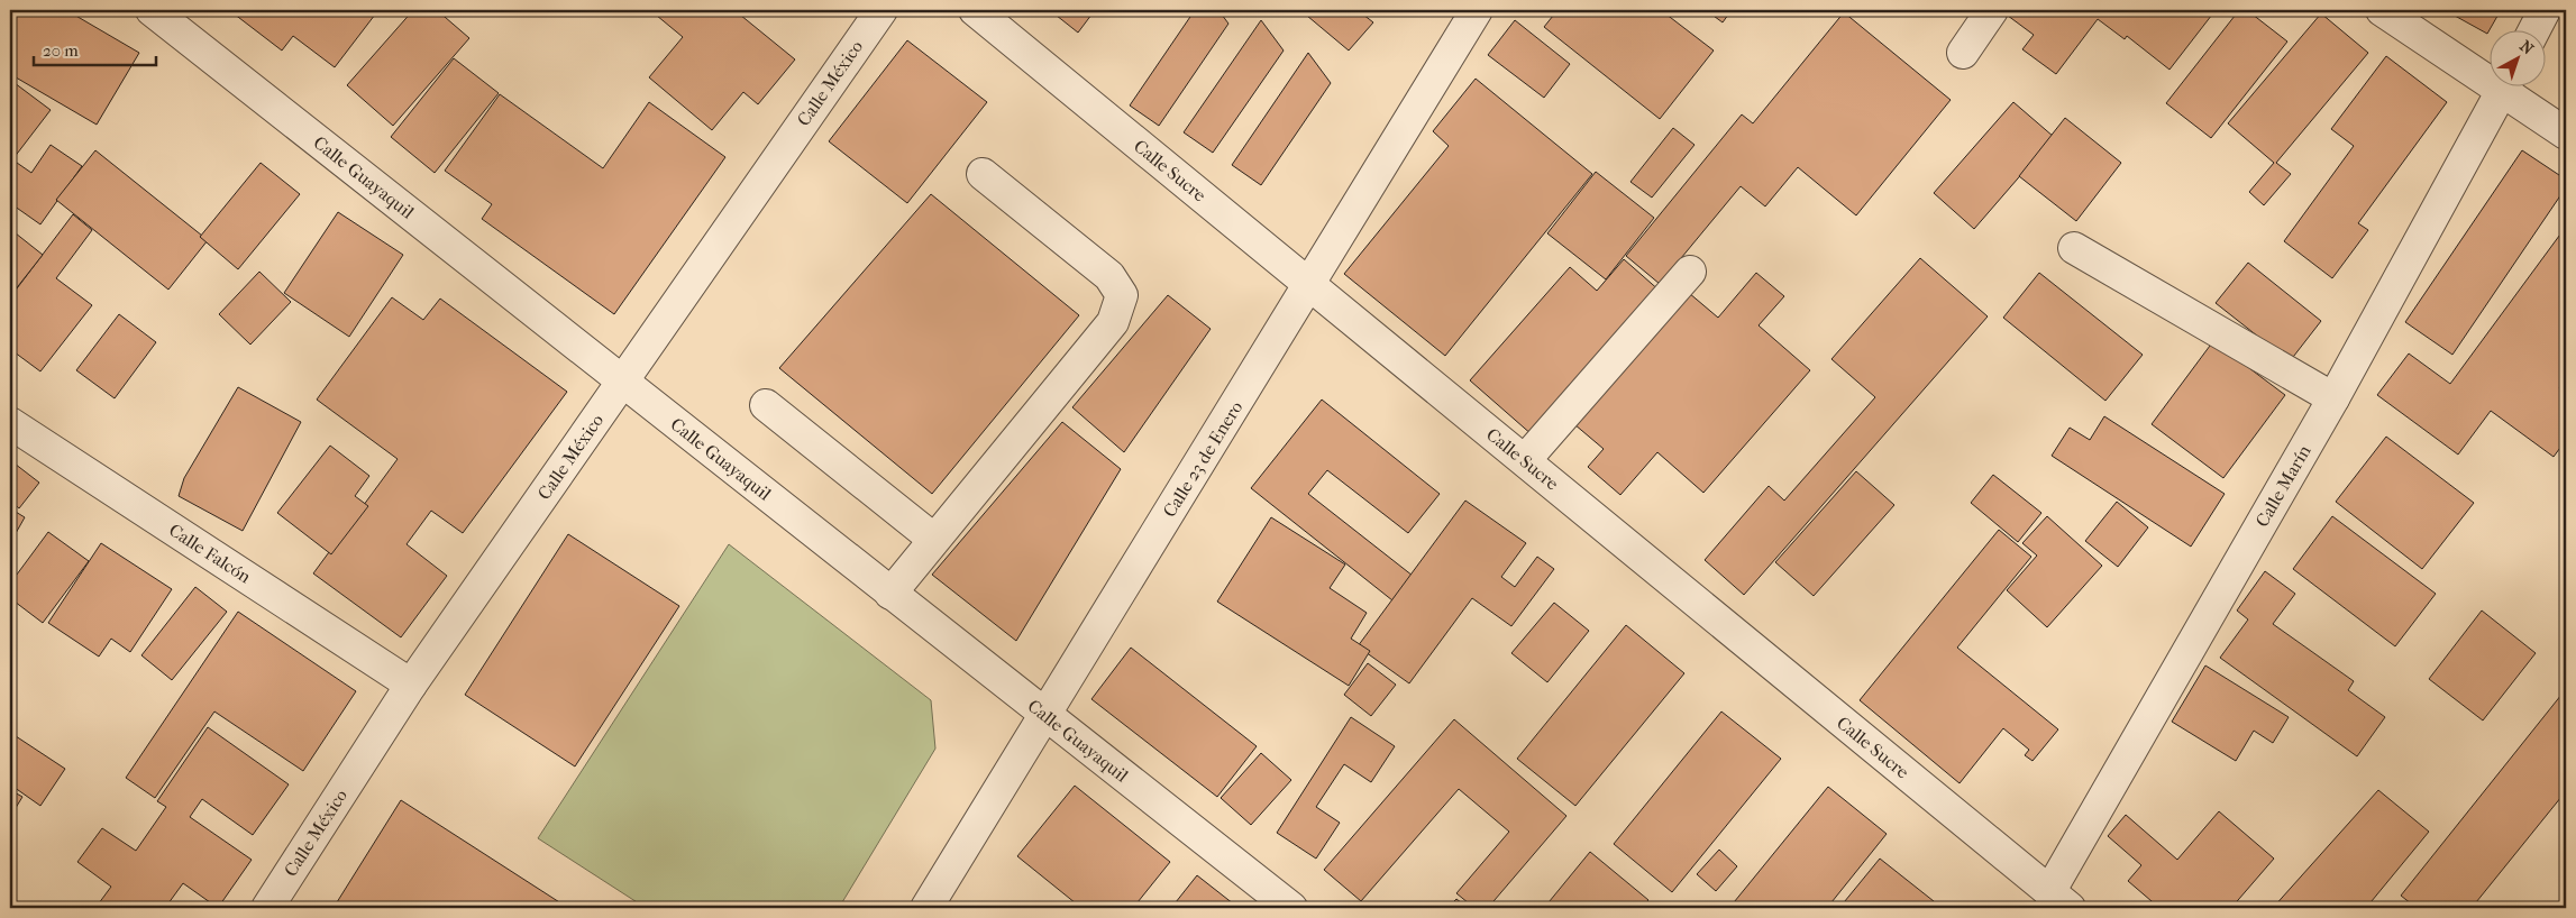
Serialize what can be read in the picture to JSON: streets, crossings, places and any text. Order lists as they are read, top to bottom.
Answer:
{
  "streets": {
    "street": [
      "Calle México",
      "Calle Sucre",
      "Calle Guayaquil",
      "Calle 23 de Enero",
      "Calle Marín",
      "Calle Falcón"
    ]
  },
  "crossings": [
    ["Calle México", "Calle Guayaquil"],
    ["Calle México", "Calle Falcón"],
    ["Calle Sucre", "Calle 23 de Enero"],
    ["Calle Sucre", "Calle Marín"],
    ["Calle Guayaquil", "Calle 23 de Enero"]
  ],
  "scale_bar": "20 m",
  "north": "top right"
}
